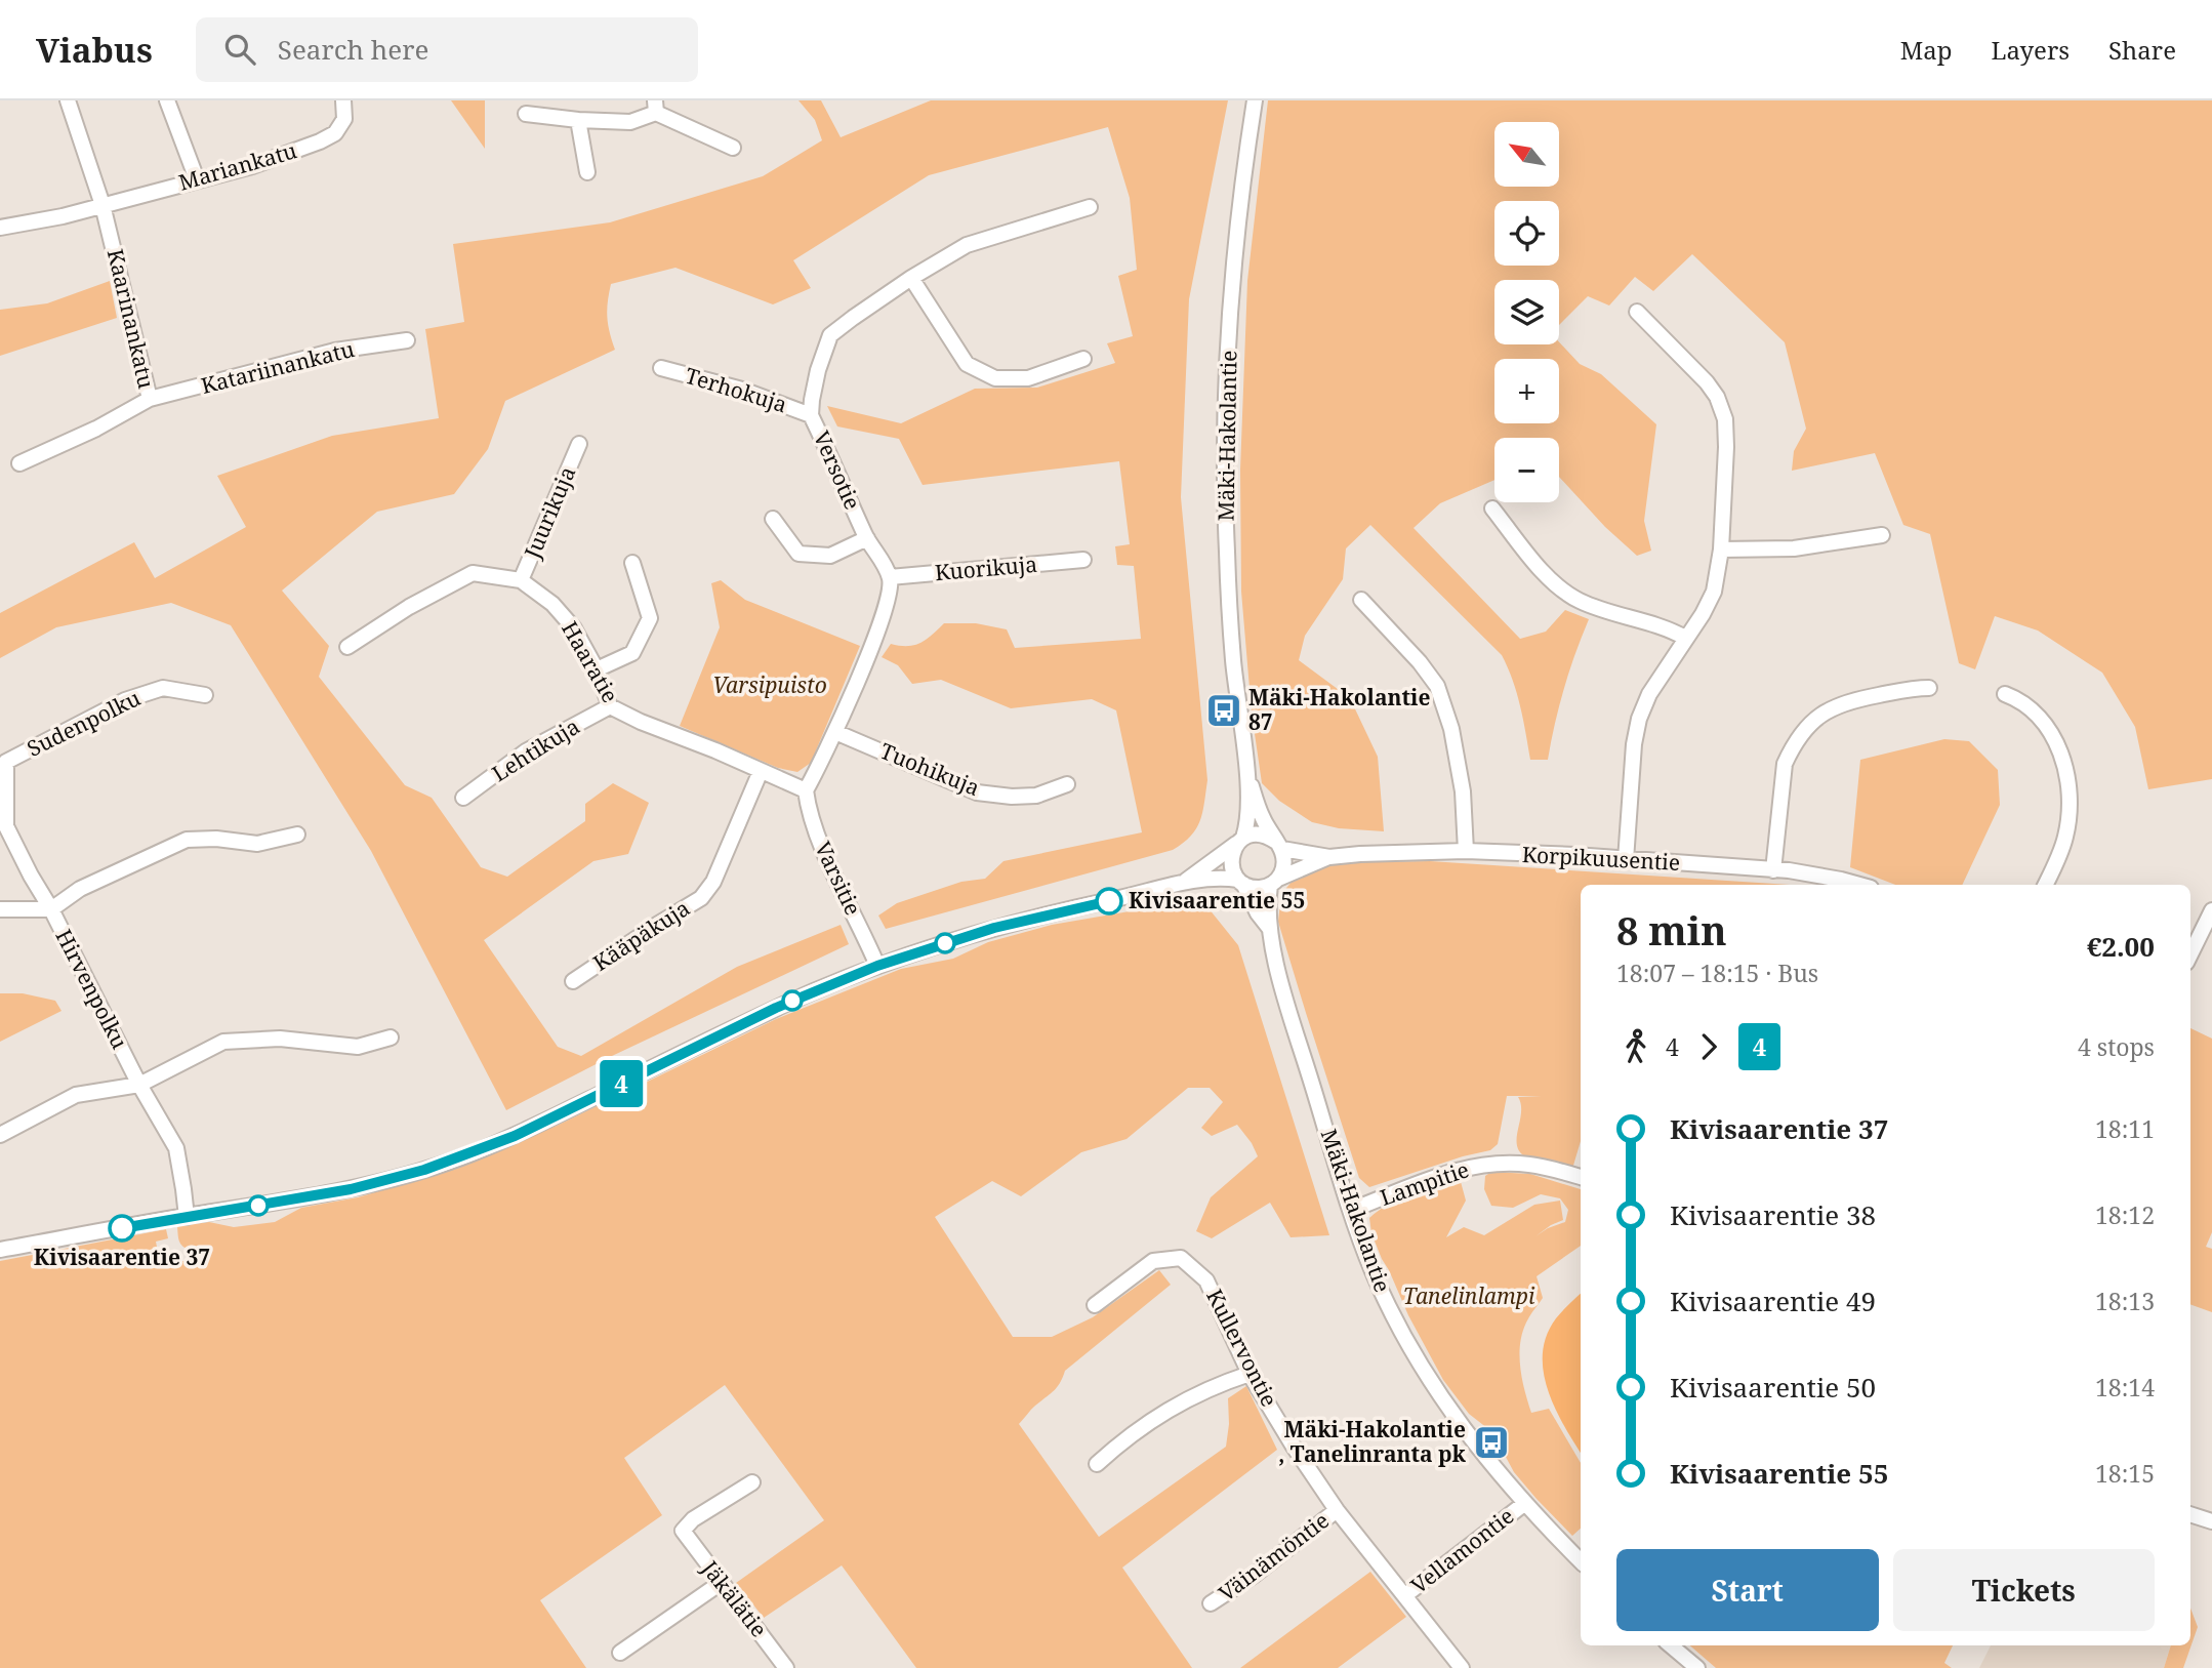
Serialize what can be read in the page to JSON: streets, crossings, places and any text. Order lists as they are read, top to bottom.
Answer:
{
  "streets": {
    "street": [
      "Mariankatu",
      "Kaarinankatu",
      "Katariinankatu",
      "Terhokuja",
      "Mäki-Hakolantie",
      "Versotie",
      "Juurikuja",
      "Kuorikuja",
      "Haaratie",
      "Sudenpolku",
      "Lehtikuja",
      "Tuohikuja",
      "Korpikuusentie",
      "Varsitie",
      "Kääpäkuja",
      "Hirvenpolku",
      "Lampitie",
      "Kullervontie",
      "Vellamontie",
      "Väinämöntie",
      "Jäkälätie"
    ]
  },
  "crossings": [
    ["Mariankatu", "Kaarinankatu"],
    ["Kaarinankatu", "Katariinankatu"],
    ["Terhokuja", "Versotie"],
    ["Mäki-Hakolantie", "Korpikuusentie"],
    ["Mäki-Hakolantie", "Lampitie"],
    ["Mäki-Hakolantie", "Vellamontie"],
    ["Versotie", "Kuorikuja"],
    ["Juurikuja", "Haaratie"],
    ["Haaratie", "Lehtikuja"],
    ["Haaratie", "Varsitie"],
    ["Haaratie", "Kääpäkuja"],
    ["Sudenpolku", "Hirvenpolku"],
    ["Kullervontie", "Vellamontie"],
    ["Kullervontie", "Väinämöntie"]
  ],
  "parks": ["Varsipuisto", "Tanelinlampi"],
  "places": {
    "bus stop": ["Mäki-Hakolantie 87", "Mäki-Hakolantie , Tanelinranta pk"],
    "other": ["Kivisaarentie 55", "Kivisaarentie 37"]
  },
  "lines": ["bus line 4"],
  "north": "top left",
  "page": {
    "header": "Viabus",
    "search": "Search here",
    "nav": ["Map", "Layers", "Share"],
    "on_map": "4",
    "map_buttons": ["+", "−"],
    "heading": ["8 min", "18:07 – 18:15 · Bus", "€2.00"],
    "legs": ["4", "4", "4 stops"],
    "list": [
      {
        "name": "Kivisaarentie 37",
        "value": "18:11"
      },
      {
        "name": "Kivisaarentie 38",
        "value": "18:12"
      },
      {
        "name": "Kivisaarentie 49",
        "value": "18:13"
      },
      {
        "name": "Kivisaarentie 50",
        "value": "18:14"
      },
      {
        "name": "Kivisaarentie 55",
        "value": "18:15"
      }
    ],
    "buttons": ["Start", "Tickets"]
  }
}
